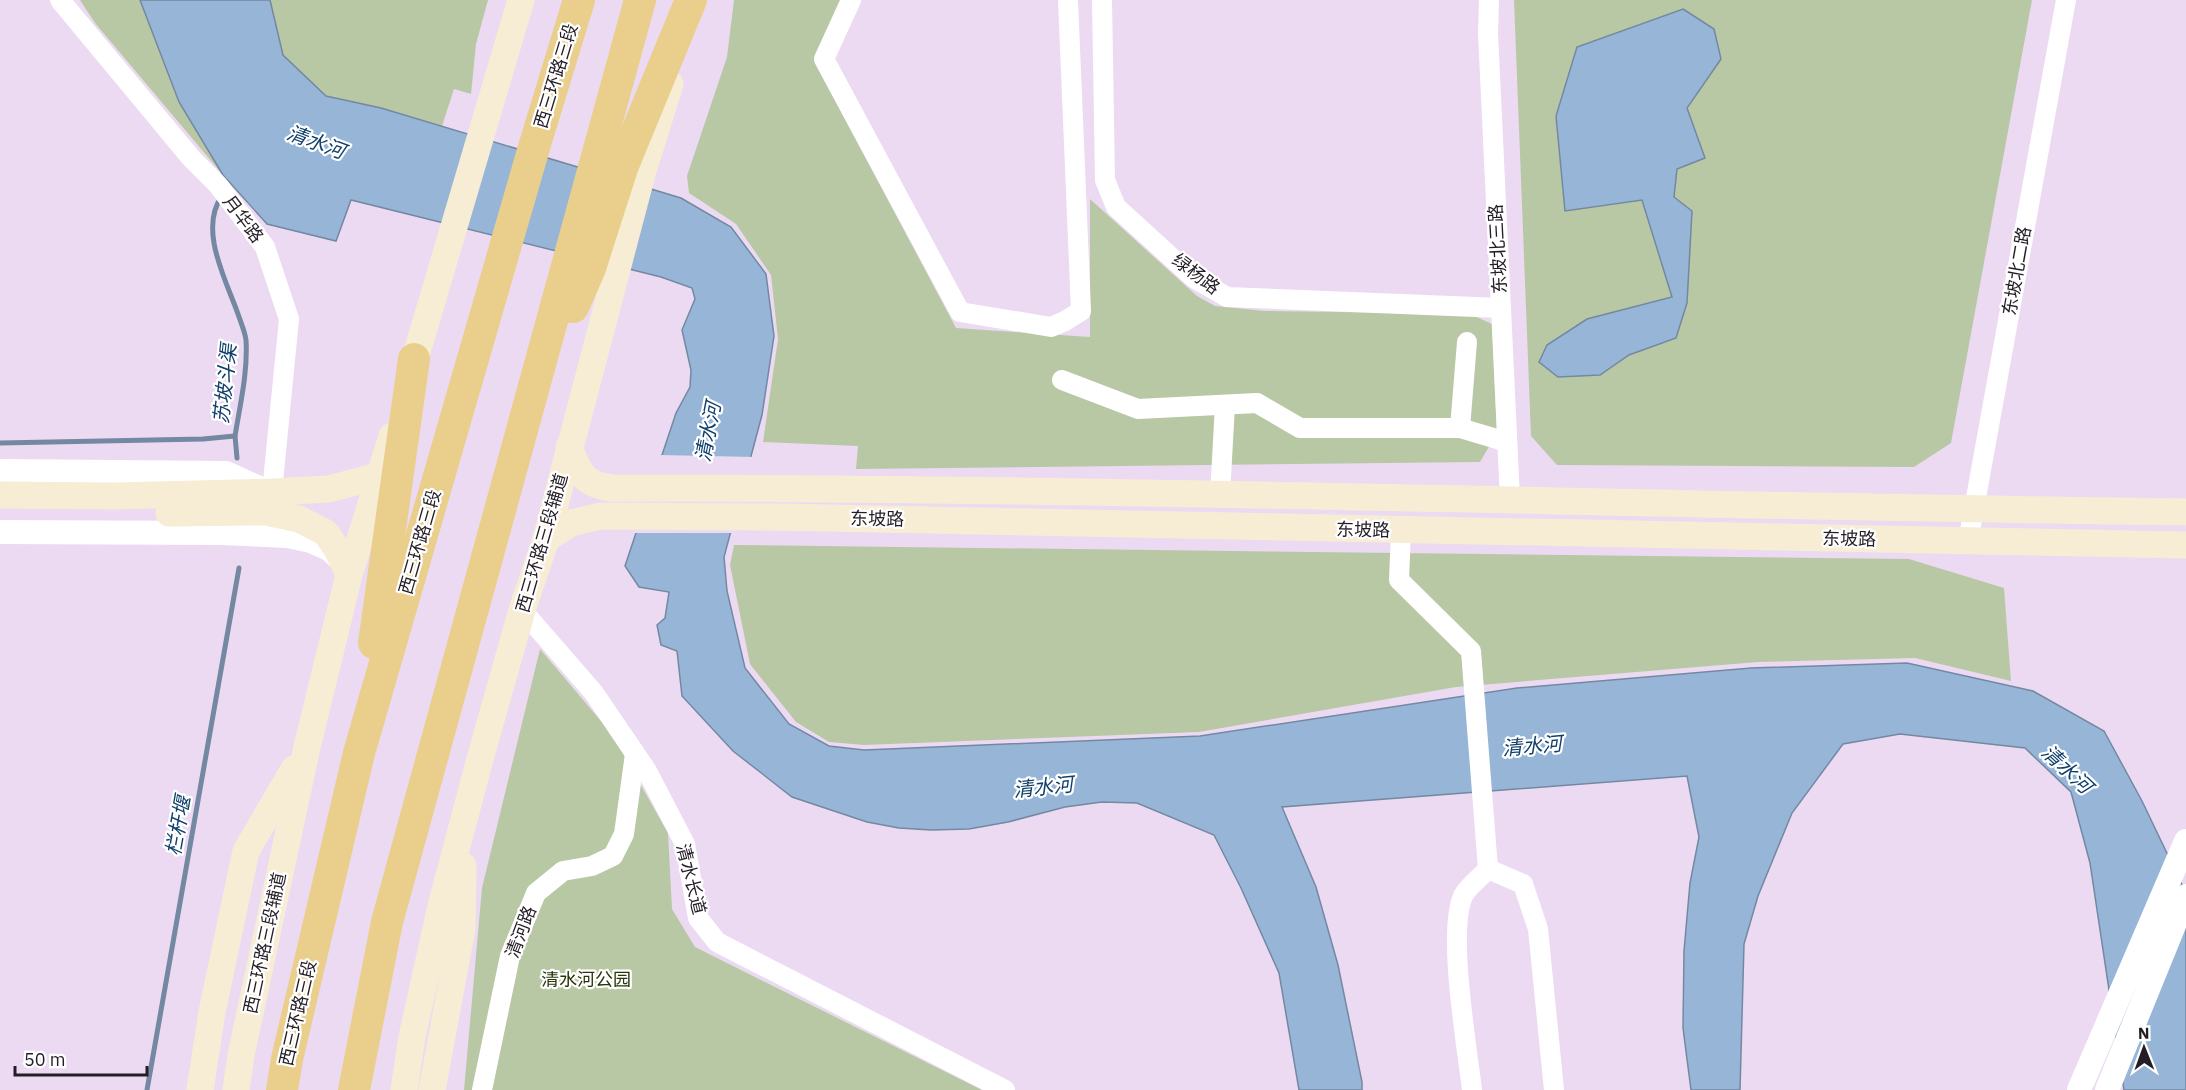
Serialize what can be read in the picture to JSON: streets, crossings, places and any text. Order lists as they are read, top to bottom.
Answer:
{
  "streets": {
    "highway": ["西三环路三段"],
    "main road": ["东坡路", "西三环路三段辅道"],
    "street": [
      "月华路",
      "东坡北三路",
      "东坡北二路",
      "绿杨路",
      "清水长道",
      "清河路"
    ]
  },
  "crossings": [
    ["东坡北三路", "绿杨路"],
    ["东坡北三路", "东坡路"],
    ["东坡北二路", "东坡路"],
    ["东坡路", "西三环路三段辅道"],
    ["西三环路三段辅道", "清水长道"],
    ["清水长道", "清河路"]
  ],
  "water": ["清水河", "苏坡斗渠", "栏杆堰"],
  "parks": ["清水河公园"],
  "scale_bar": "50 m",
  "north": "top"
}
